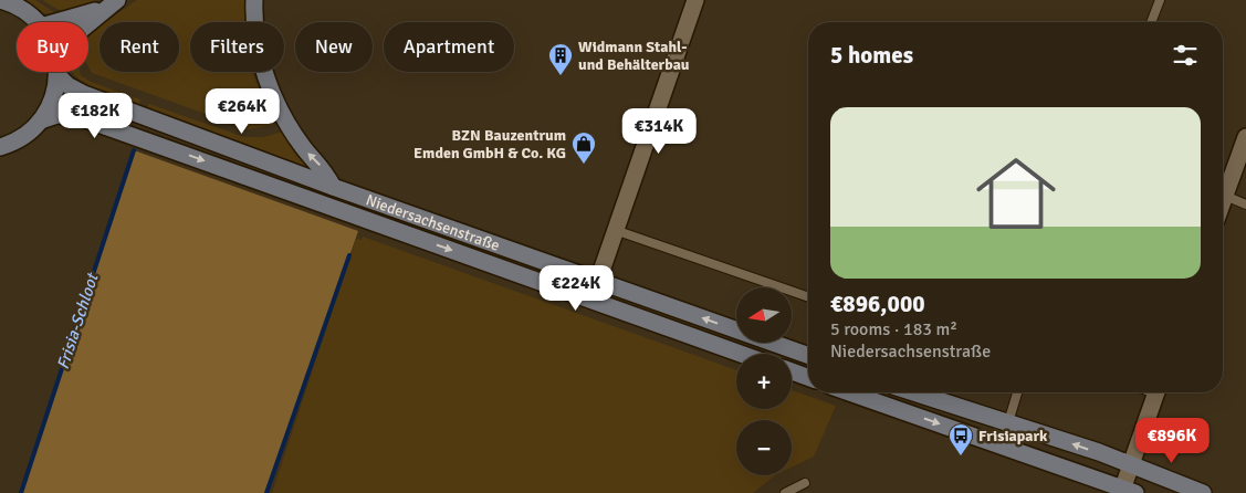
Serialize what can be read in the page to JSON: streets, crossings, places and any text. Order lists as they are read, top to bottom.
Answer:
{
  "streets": {
    "main road": ["Niedersachsenstraße"]
  },
  "water": ["Frisia-Schloot"],
  "places": {
    "building": ["Widmann Stahl- und Behälterbau"],
    "shop": ["BZN Bauzentrum Emden GmbH & Co. KG"],
    "bus stop": ["Frisiapark"]
  },
  "north": "left",
  "page": {
    "chip": [
      "Buy",
      "Rent",
      "Filters",
      "New",
      "Apartment"
    ],
    "heading": "5 homes",
    "price": [
      "€264K",
      "€182K",
      "€314K",
      "€224K",
      "€896K"
    ],
    "list": [
      {
        "name": "€896,000",
        "note": "5 rooms · 183 m² · Niedersachsenstraße"
      }
    ],
    "map_buttons": ["+", "−"]
  }
}
